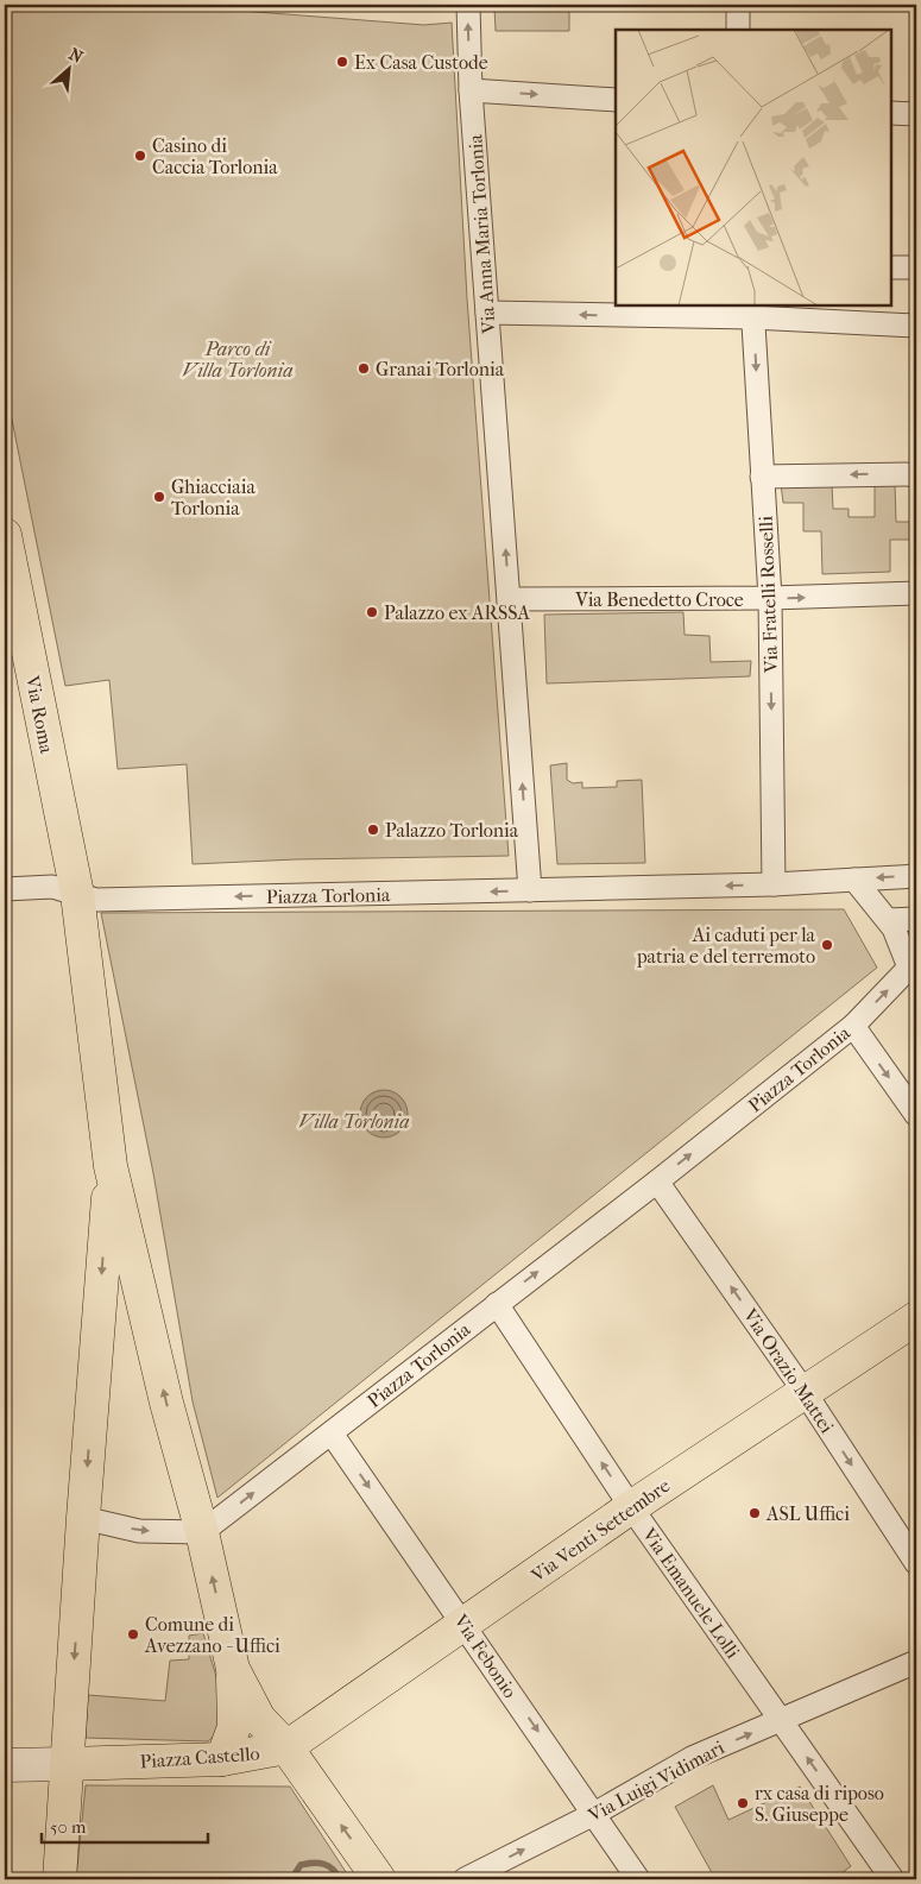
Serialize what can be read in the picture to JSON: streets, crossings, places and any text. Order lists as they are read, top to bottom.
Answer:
{
  "streets": {
    "main road": ["Via Roma", "Via Venti Settembre", "Piazza Castello"],
    "street": [
      "Via Anna Maria Torlonia",
      "Via Fratelli Rosselli",
      "Via Benedetto Croce",
      "Piazza Torlonia",
      "Via Orazio Mattei",
      "Via Emanuele Lolli",
      "Via Febonio",
      "Via Luigi Vidimari"
    ]
  },
  "crossings": [
    ["Via Anna Maria Torlonia", "Via Benedetto Croce"],
    ["Via Anna Maria Torlonia", "Piazza Torlonia"],
    ["Via Fratelli Rosselli", "Via Benedetto Croce"],
    ["Via Fratelli Rosselli", "Piazza Torlonia"],
    ["Via Roma", "Piazza Torlonia"],
    ["Piazza Torlonia", "Via Orazio Mattei"],
    ["Piazza Torlonia", "Via Emanuele Lolli"],
    ["Piazza Torlonia", "Via Febonio"],
    ["Via Orazio Mattei", "Via Venti Settembre"],
    ["Via Venti Settembre", "Via Emanuele Lolli"],
    ["Via Venti Settembre", "Via Febonio"],
    ["Via Venti Settembre", "Piazza Castello"],
    ["Via Emanuele Lolli", "Via Luigi Vidimari"],
    ["Via Febonio", "Via Luigi Vidimari"]
  ],
  "one_way": [
    "Via Anna Maria Torlonia",
    "Via Fratelli Rosselli",
    "Via Emanuele Lolli",
    "Via Febonio",
    "Piazza Castello",
    "Via Luigi Vidimari"
  ],
  "parks": ["Parco di Villa Torlonia", "Villa Torlonia"],
  "places": [
    "Ex Casa Custode",
    "Casino di Caccia Torlonia",
    "Granai Torlonia",
    "Ghiacciaia Torlonia",
    "Palazzo ex ARSSA",
    "Palazzo Torlonia",
    "Ai caduti per la patria e del terremoto",
    "ASL Uffici",
    "Comune di Avezzano - Uffici",
    "rx casa di riposo S. Giuseppe"
  ],
  "scale_bar": "50 m",
  "north": "top right"
}
